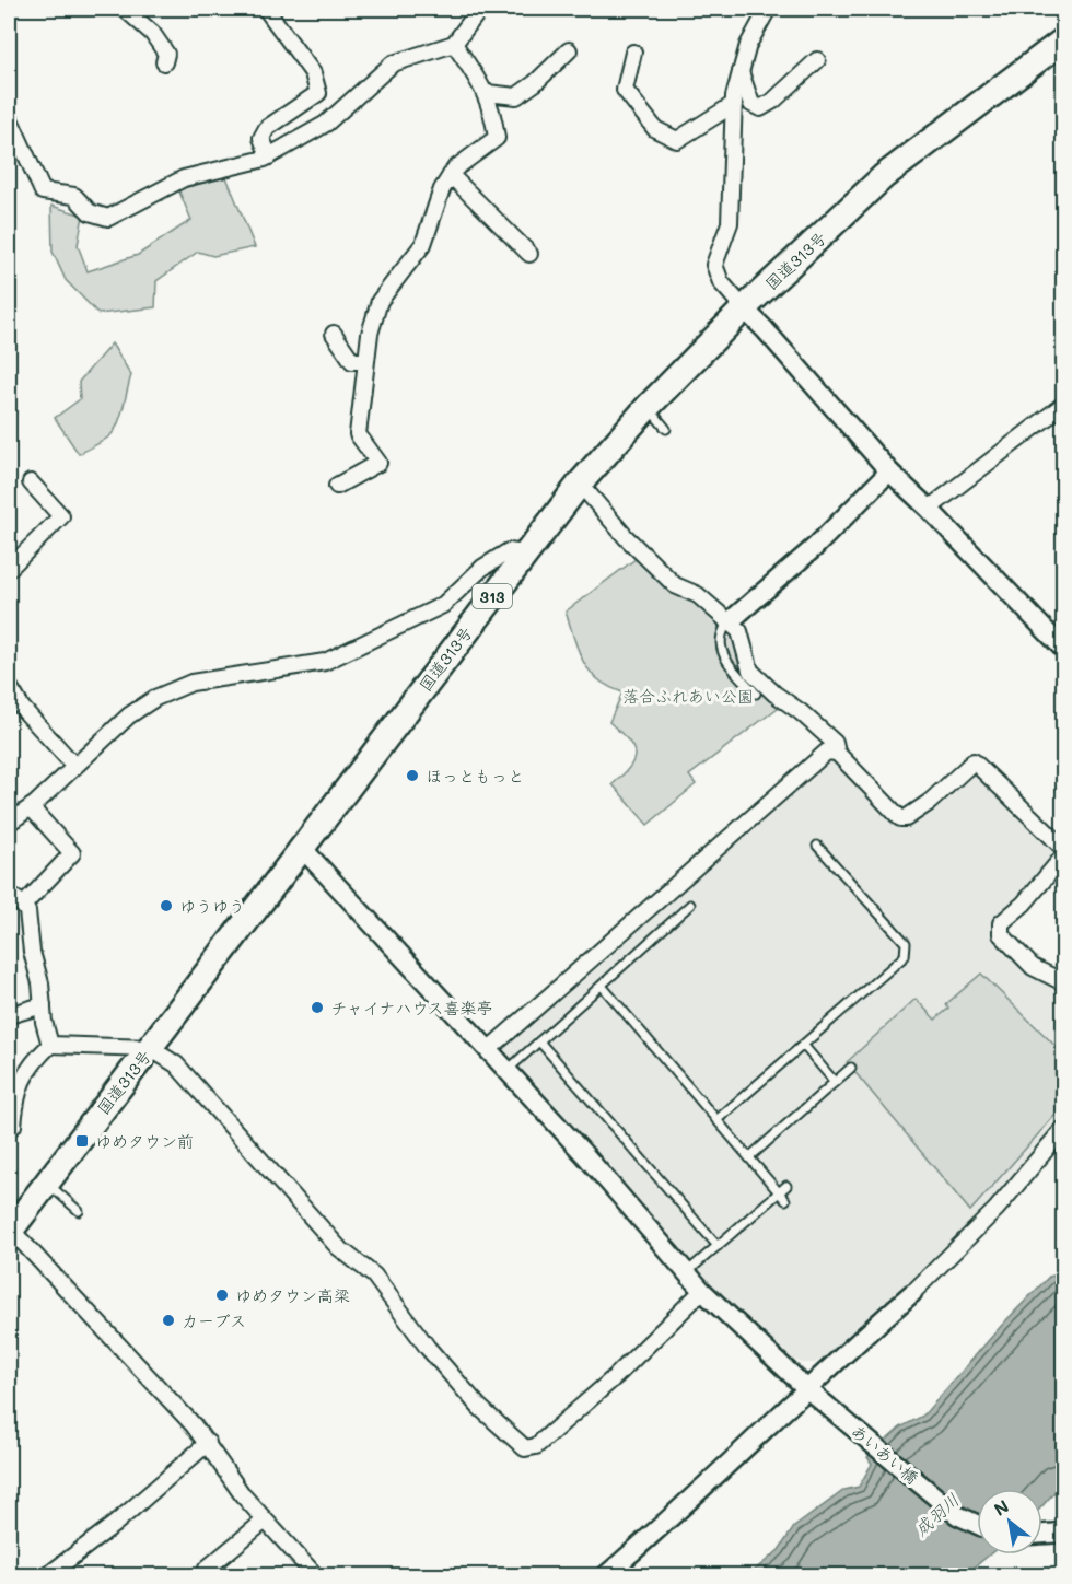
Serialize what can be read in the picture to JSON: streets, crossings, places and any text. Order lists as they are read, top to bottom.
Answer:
{
  "streets": {
    "highway": ["国道313号", "313"],
    "street": ["あいあい橋"]
  },
  "crossings": [
    ["国道313号", "あいあい橋"]
  ],
  "water": ["成羽川"],
  "parks": ["落合ふれあい公園"],
  "places": {
    "other": [
      "ほっともっと",
      "ゆうゆう",
      "チャイナハウス喜楽亭",
      "ゆめタウン高梁",
      "カーブス"
    ],
    "transit": ["ゆめタウン前"]
  },
  "north": "top left"
}
